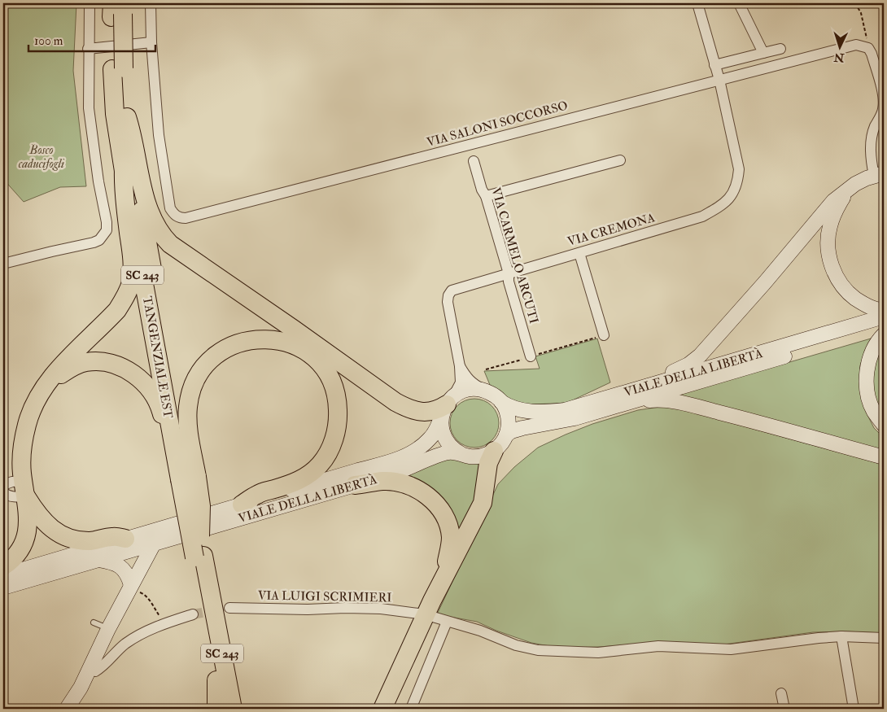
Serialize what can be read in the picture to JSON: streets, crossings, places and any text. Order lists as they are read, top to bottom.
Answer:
{
  "streets": {
    "highway": ["SC 243", "TANGENZIALE EST"],
    "main road": ["VIALE DELLA LIBERTÀ"],
    "street": [
      "VIA SALONI SOCCORSO",
      "VIA CREMONA",
      "VIA CARMELO ARCUTI",
      "VIA LUIGI SCRIMIERI"
    ]
  },
  "crossings": [
    ["VIA SALONI SOCCORSO", "VIA CREMONA"],
    ["VIA CREMONA", "VIA CARMELO ARCUTI"],
    ["VIA CREMONA", "VIALE DELLA LIBERTÀ"],
    ["SC 243", "TANGENZIALE EST"]
  ],
  "parks": ["Bosco caducifogli"],
  "scale_bar": "100 m",
  "north": "bottom"
}
